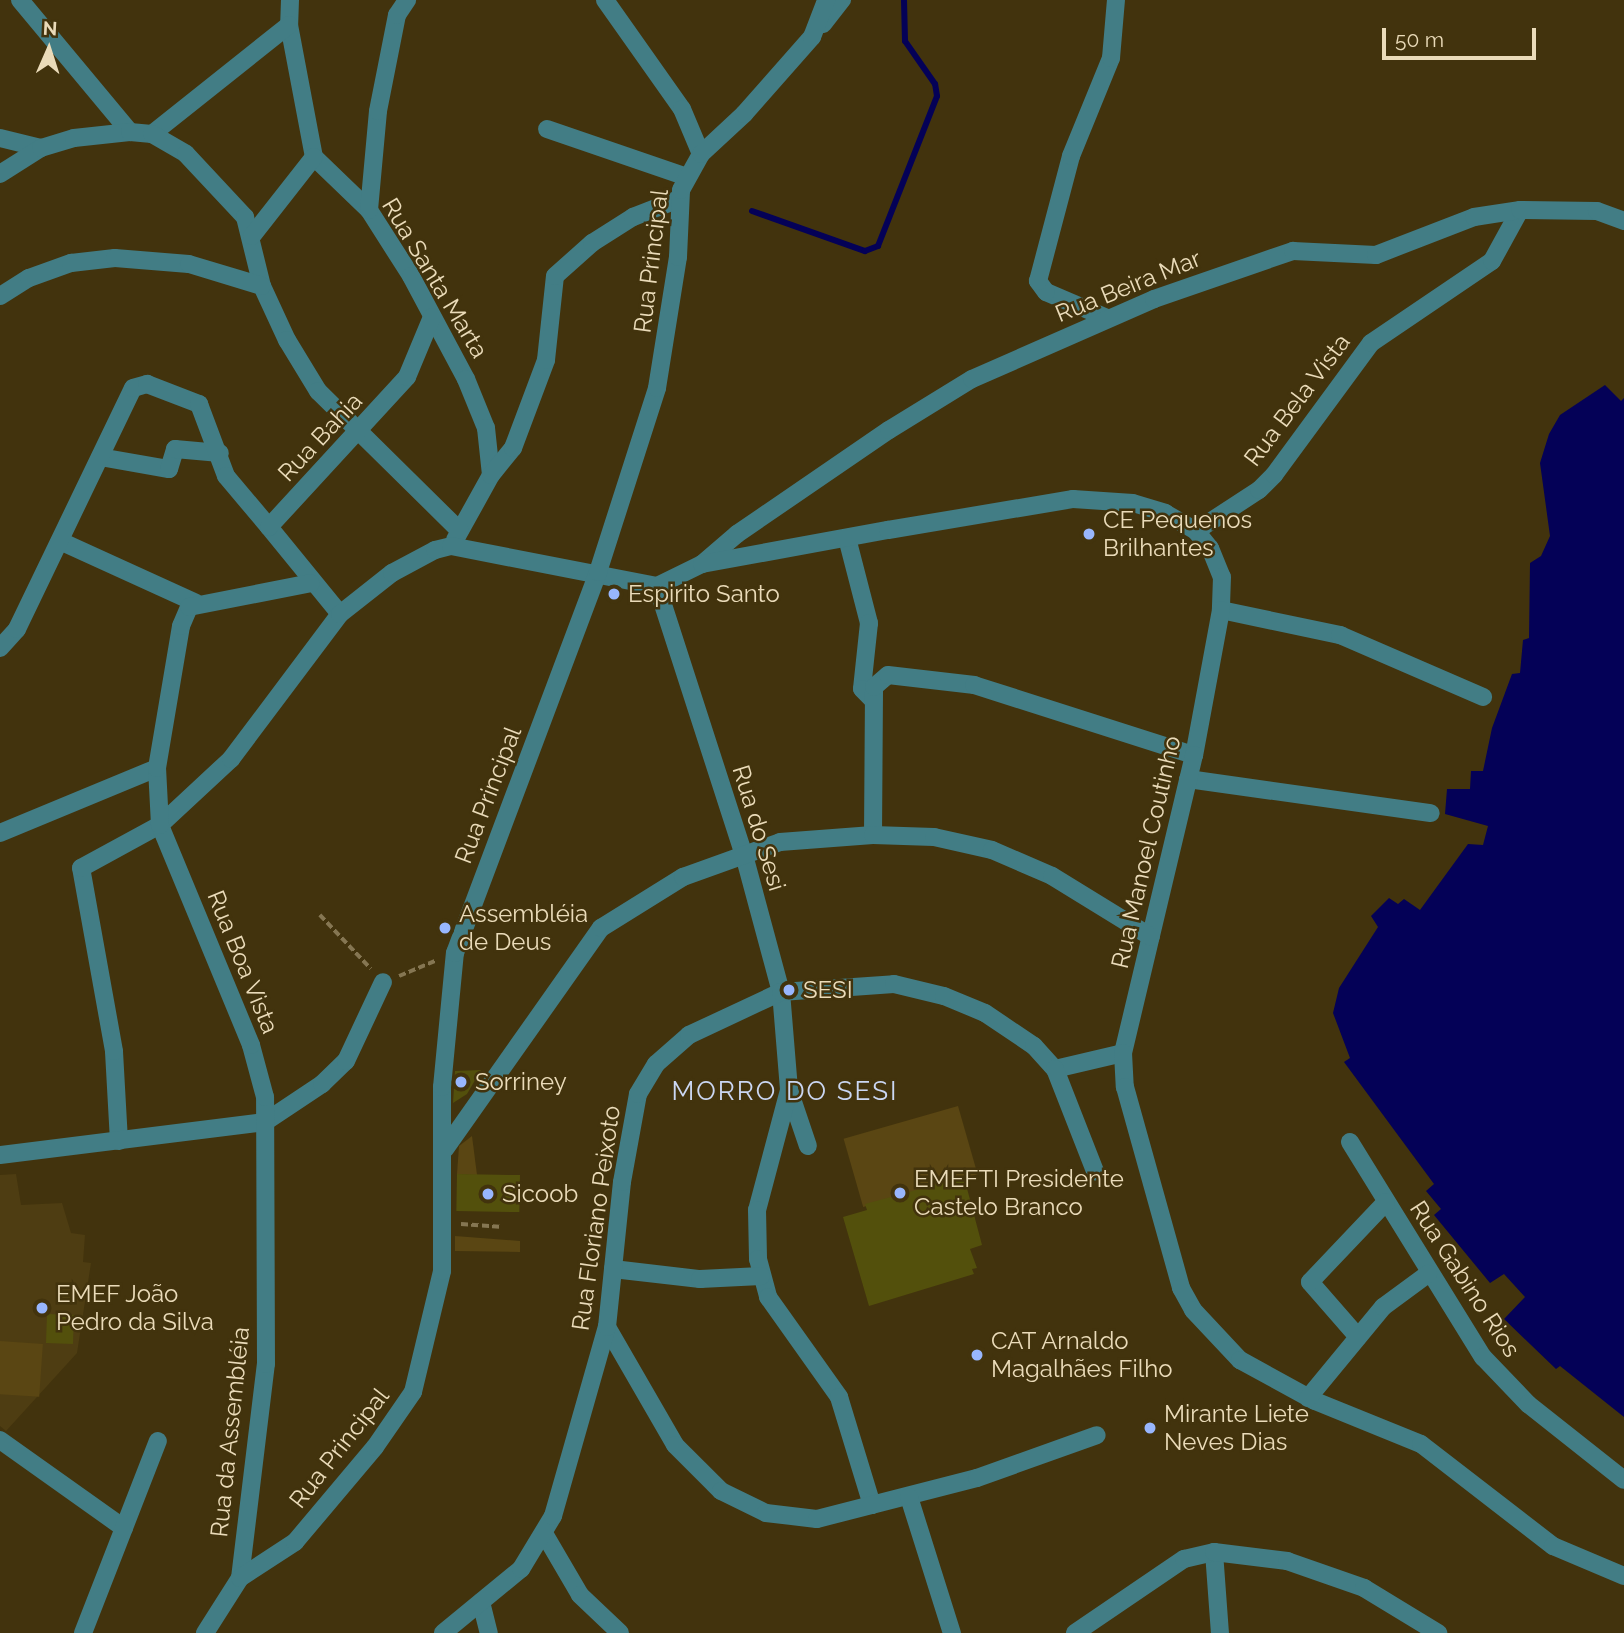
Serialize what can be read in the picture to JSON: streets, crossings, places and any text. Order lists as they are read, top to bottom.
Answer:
{
  "streets": {
    "street": [
      "Rua Principal",
      "Rua Santa Marta",
      "Rua Beira Mar",
      "Rua Bela Vista",
      "Rua Bahia",
      "Rua do Sesi",
      "Rua Manoel Coutinho",
      "Rua Boa Vista",
      "Rua Floriano Peixoto",
      "Rua Gabino Rios",
      "Rua da Assembléia"
    ]
  },
  "crossings": [
    ["Rua Principal", "Rua da Assembléia"],
    ["Rua Santa Marta", "Rua Bahia"],
    ["Rua Beira Mar", "Rua Bela Vista"],
    ["Rua Beira Mar", "Rua Manoel Coutinho"],
    ["Rua Bela Vista", "Rua Manoel Coutinho"],
    ["Rua do Sesi", "Rua Manoel Coutinho"],
    ["Rua do Sesi", "Rua Floriano Peixoto"],
    ["Rua Boa Vista", "Rua da Assembléia"]
  ],
  "districts": ["MORRO DO SESI"],
  "places": [
    "CE Pequenos Brilhantes",
    "Espirito Santo",
    "Assembléia de Deus",
    "SESI",
    "Sorriney",
    "EMEFTI Presidente Castelo Branco",
    "Sicoob",
    "EMEF João Pedro da Silva",
    "CAT Arnaldo Magalhães Filho",
    "Mirante Liete Neves Dias"
  ],
  "scale_bar": "50 m",
  "north": "top"
}
